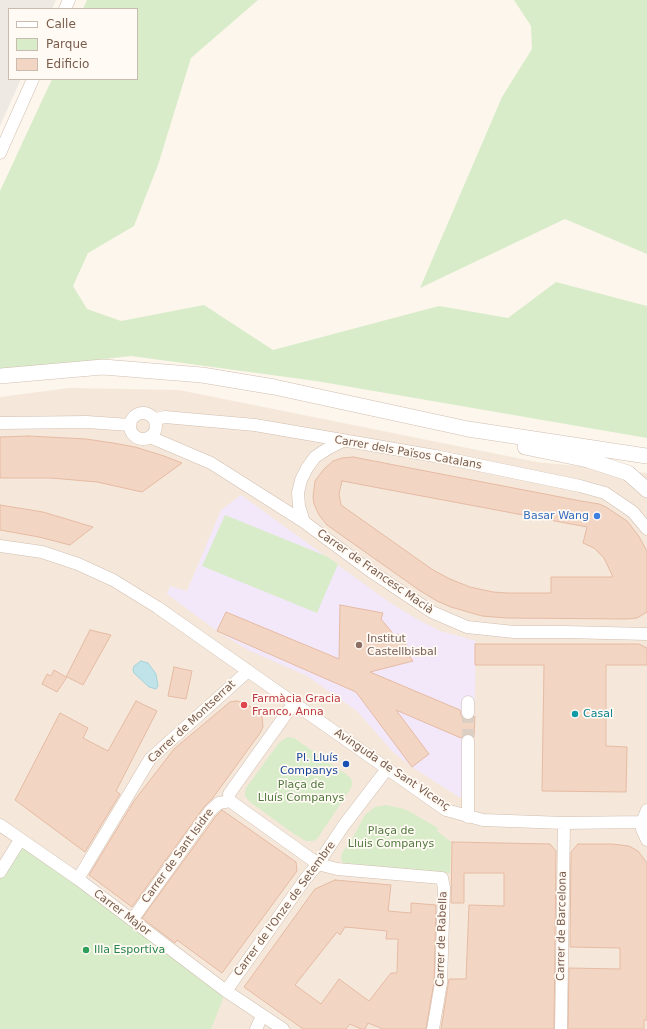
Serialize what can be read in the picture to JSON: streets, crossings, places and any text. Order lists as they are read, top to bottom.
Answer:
{
  "streets": {
    "street": [
      "Carrer dels Països Catalans",
      "Carrer de Francesc Macià",
      "Carrer de Montserrat",
      "Avinguda de Sant Vicenç",
      "Carrer de Sant Isidre",
      "Carrer de l'Onze de Setembre",
      "Carrer Major",
      "Carrer de Barcelona",
      "Carrer de Rabella"
    ]
  },
  "crossings": [
    ["Carrer dels Països Catalans", "Carrer de Francesc Macià"],
    ["Carrer de Montserrat", "Avinguda de Sant Vicenç"],
    ["Carrer de Montserrat", "Carrer Major"],
    ["Avinguda de Sant Vicenç", "Carrer de l'Onze de Setembre"],
    ["Avinguda de Sant Vicenç", "Carrer de Barcelona"],
    ["Carrer de Sant Isidre", "Carrer Major"],
    ["Carrer de l'Onze de Setembre", "Carrer Major"],
    ["Carrer de l'Onze de Setembre", "Carrer de Rabella"]
  ],
  "parks": ["Plaça de Lluís Companys", "Plaça de Lluis Companys"],
  "places": [
    "Basar Wang",
    "Institut Castellbisbal",
    "Farmàcia Gracia Franco, Anna",
    "Casal",
    "Pl. Lluís Companys",
    "Illa Esportiva"
  ],
  "legend": ["Calle", "Parque", "Edificio"]
}
